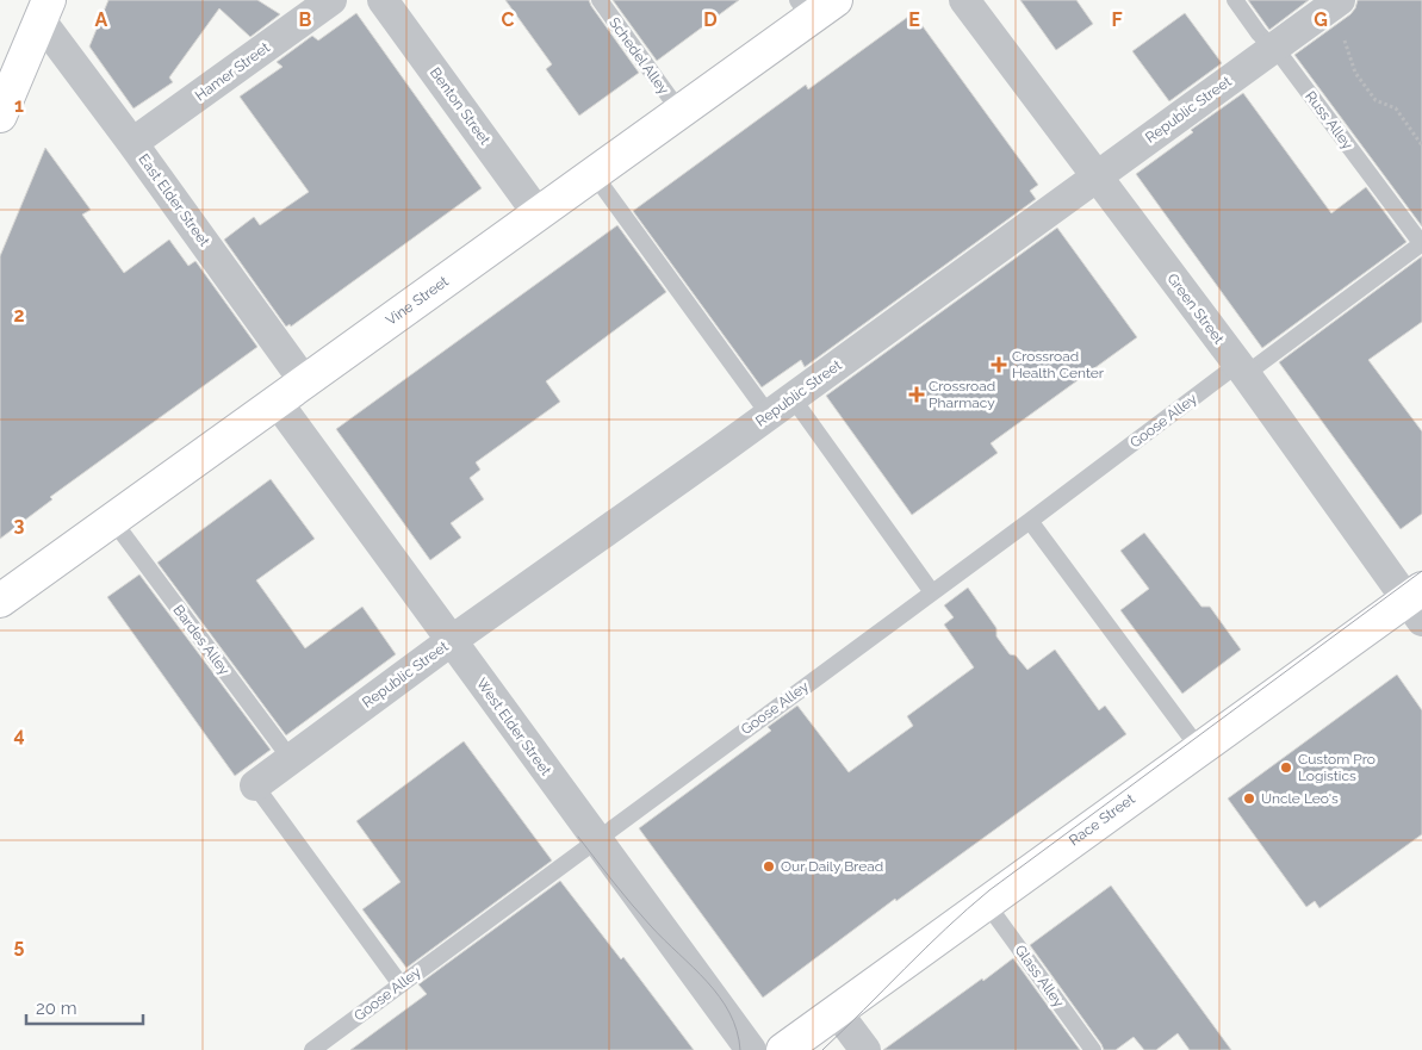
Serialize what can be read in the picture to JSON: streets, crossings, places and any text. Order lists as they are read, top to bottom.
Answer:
{
  "streets": {
    "main road": ["Vine Street", "Race Street"],
    "street": [
      "Hamer Street",
      "Benton Street",
      "Republic Street",
      "East Elder Street",
      "Green Street",
      "West Elder Street"
    ],
    "lane": [
      "Schedel Alley",
      "Russ Alley",
      "Goose Alley",
      "Bardes Alley",
      "Glass Alley"
    ]
  },
  "crossings": [
    ["Schedel Alley", "Vine Street"],
    ["Hamer Street", "East Elder Street"],
    ["Benton Street", "Vine Street"],
    ["Republic Street", "Russ Alley"],
    ["Republic Street", "Green Street"],
    ["Republic Street", "Bardes Alley"],
    ["Republic Street", "West Elder Street"],
    ["Russ Alley", "Goose Alley"],
    ["East Elder Street", "Vine Street"],
    ["Vine Street", "Bardes Alley"],
    ["Vine Street", "West Elder Street"],
    ["Green Street", "Goose Alley"],
    ["Green Street", "Race Street"],
    ["Goose Alley", "West Elder Street"],
    ["Race Street", "Glass Alley"]
  ],
  "places": {
    "health": ["Crossroad Health Center", "Crossroad Pharmacy"],
    "other": ["Custom Pro Logistics", "Uncle Leo's", "Our Daily Bread"]
  },
  "scale_bar": "20 m",
  "grid": {
    "columns": [
      "A",
      "B",
      "C",
      "D",
      "E",
      "F",
      "G"
    ],
    "rows": [
      "1",
      "2",
      "3",
      "4",
      "5"
    ]
  }
}
